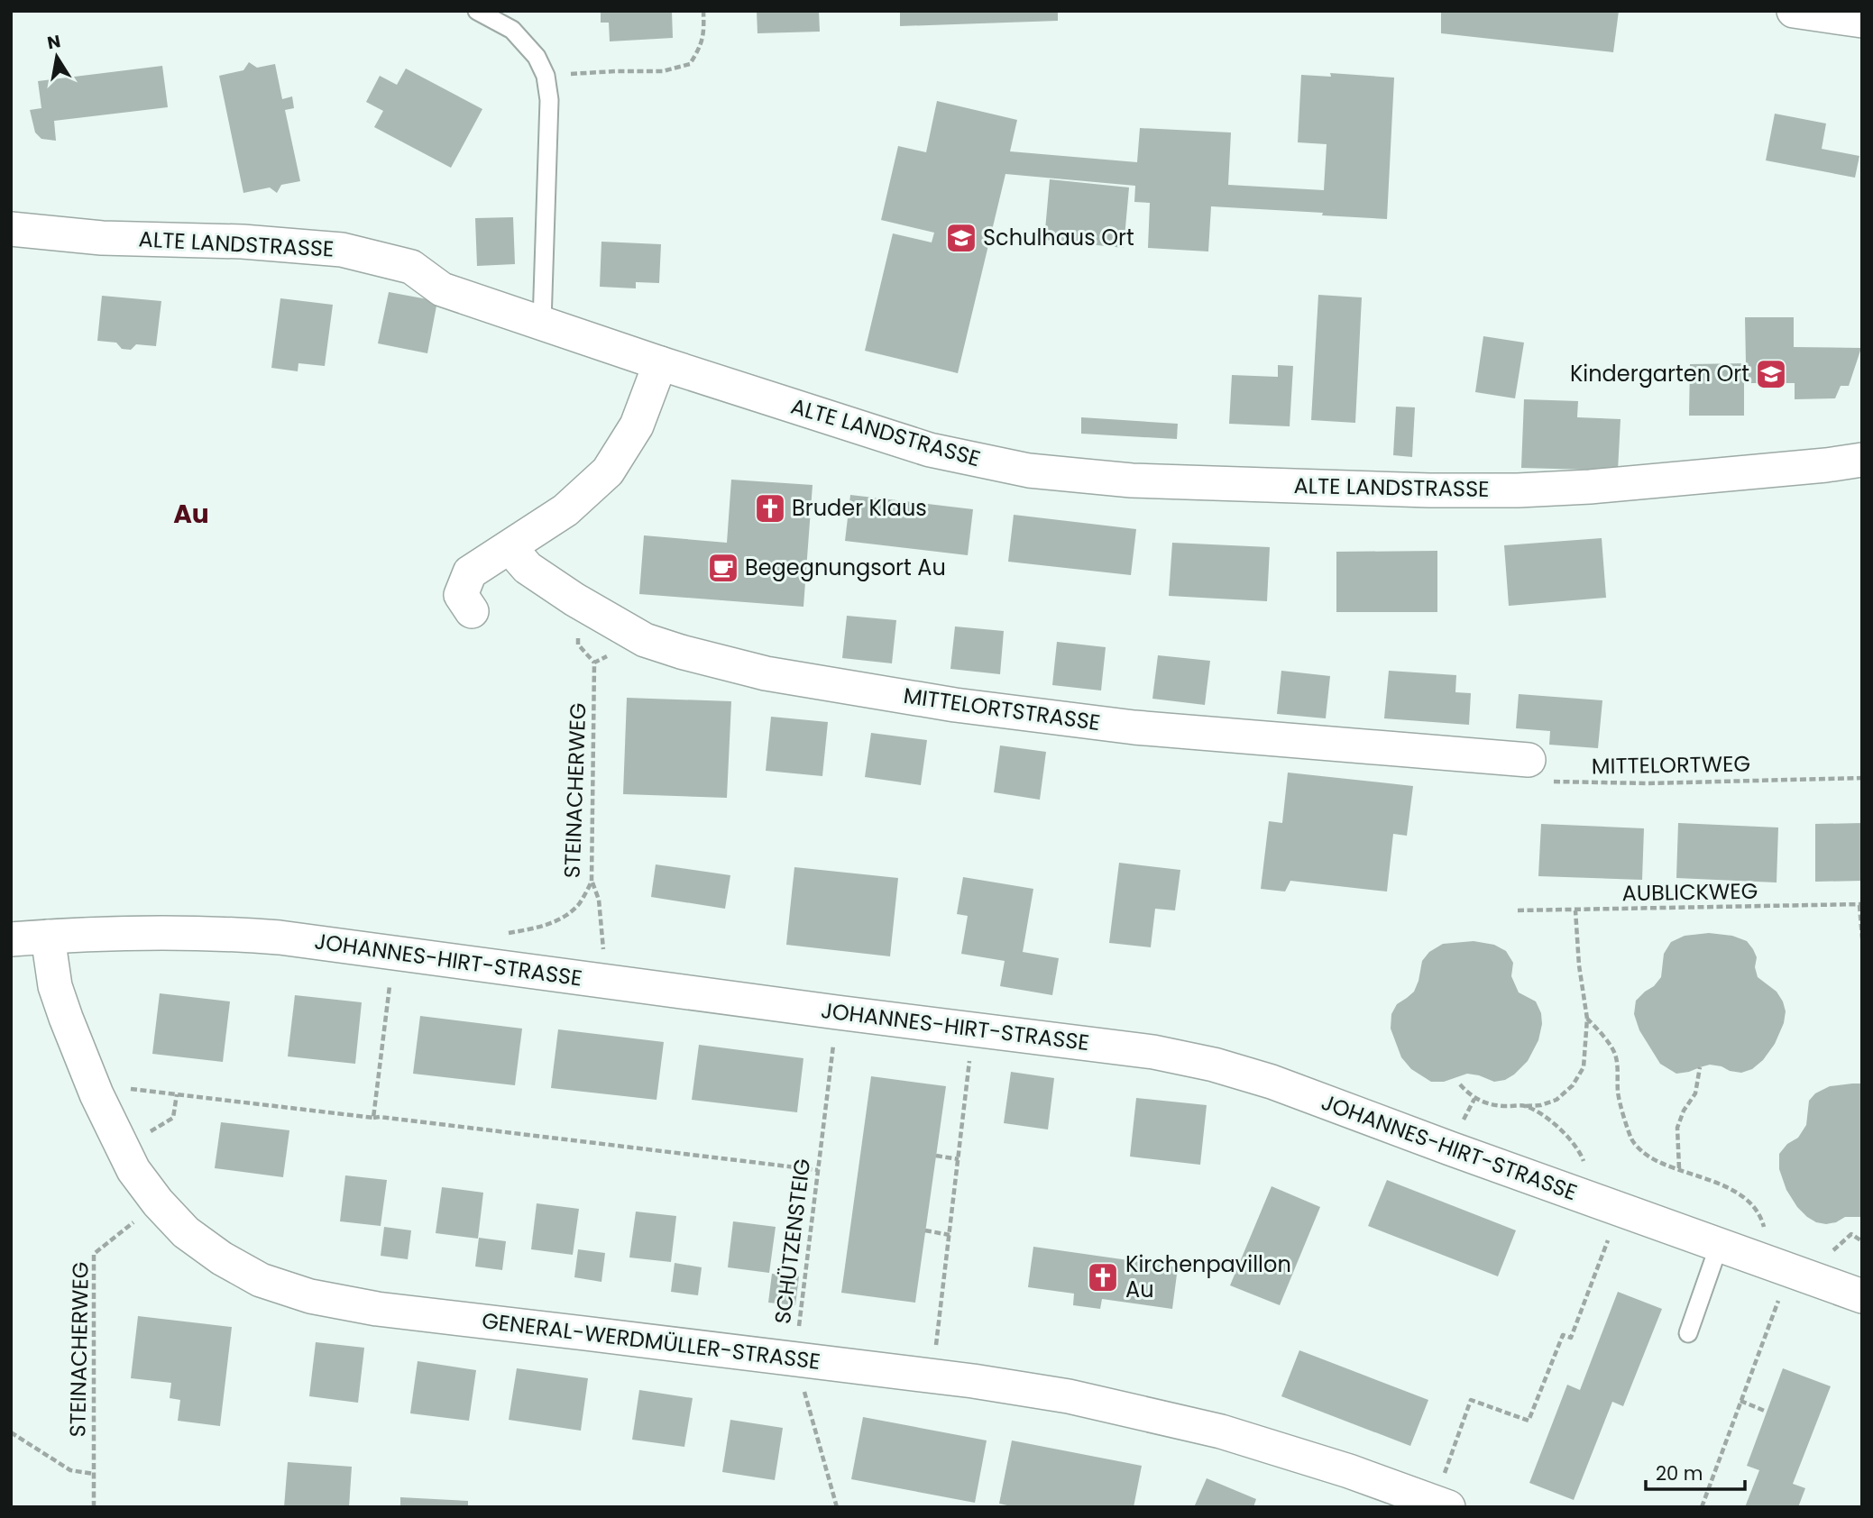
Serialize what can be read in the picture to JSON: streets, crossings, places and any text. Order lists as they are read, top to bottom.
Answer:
{
  "streets": {
    "street": [
      "ALTE LANDSTRASSE",
      "MITTELORTSTRASSE",
      "JOHANNES-HIRT-STRASSE",
      "GENERAL-WERDMÜLLER-STRASSE"
    ],
    "path": [
      "MITTELORTWEG",
      "STEINACHERWEG",
      "AUBLICKWEG",
      "SCHÜTZENSTEIG"
    ]
  },
  "crossings": [
    ["MITTELORTSTRASSE", "MITTELORTWEG"],
    ["JOHANNES-HIRT-STRASSE", "SCHÜTZENSTEIG"],
    ["JOHANNES-HIRT-STRASSE", "GENERAL-WERDMÜLLER-STRASSE"],
    ["SCHÜTZENSTEIG", "GENERAL-WERDMÜLLER-STRASSE"]
  ],
  "districts": ["Au"],
  "places": {
    "school or university": ["Schulhaus Ort", "Kindergarten Ort"],
    "church": ["Bruder Klaus", "Kirchenpavillon Au"],
    "cafe": ["Begegnungsort Au"]
  },
  "scale_bar": "20 m",
  "north": "top"
}
